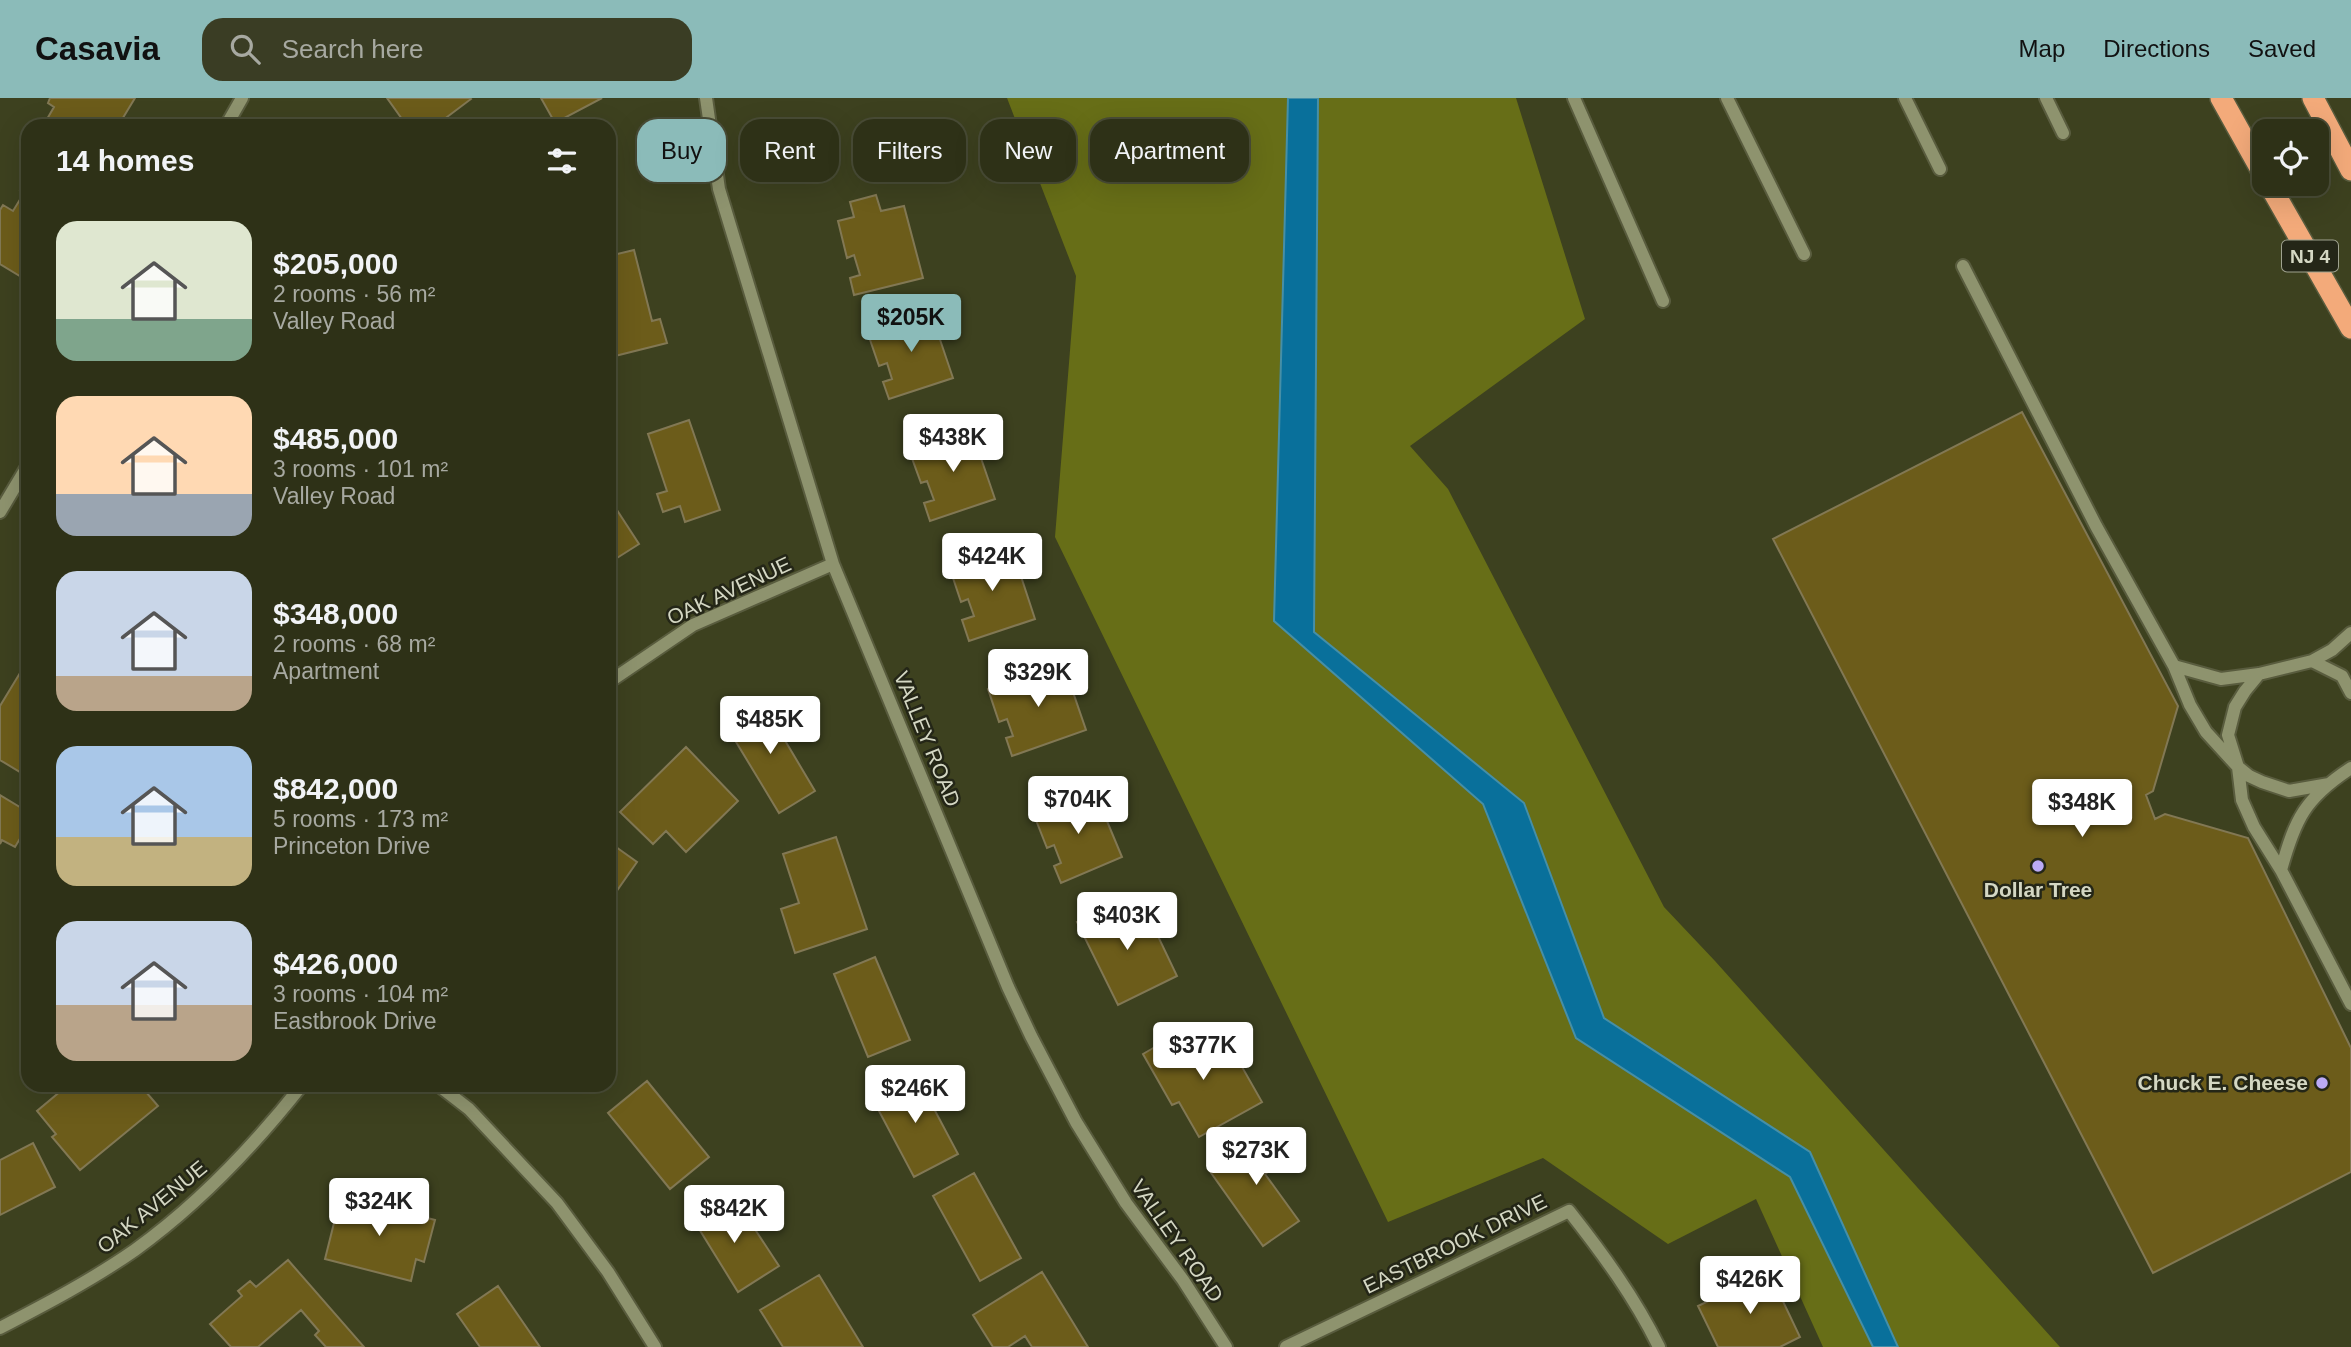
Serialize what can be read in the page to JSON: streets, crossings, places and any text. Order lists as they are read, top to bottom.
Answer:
{
  "streets": {
    "highway": ["NJ 4"],
    "street": ["OAK AVENUE", "VALLEY ROAD", "EASTBROOK DRIVE"]
  },
  "crossings": [
    ["OAK AVENUE", "VALLEY ROAD"]
  ],
  "places": ["Dollar Tree", "Chuck E. Cheese"],
  "page": {
    "header": "Casavia",
    "search": "Search here",
    "nav": ["Map", "Directions", "Saved"],
    "chip": [
      "Buy",
      "Rent",
      "Filters",
      "New",
      "Apartment"
    ],
    "heading": "14 homes",
    "list": [
      {
        "name": "$205,000",
        "note": "2 rooms · 56 m² · Valley Road"
      },
      {
        "name": "$485,000",
        "note": "3 rooms · 101 m² · Valley Road"
      },
      {
        "name": "$348,000",
        "note": "2 rooms · 68 m² · Apartment"
      },
      {
        "name": "$842,000",
        "note": "5 rooms · 173 m² · Princeton Drive"
      },
      {
        "name": "$426,000",
        "note": "3 rooms · 104 m² · Eastbrook Drive"
      }
    ],
    "price": [
      "$205K",
      "$438K",
      "$424K",
      "$329K",
      "$485K",
      "$704K",
      "$348K",
      "$403K",
      "$377K",
      "$246K",
      "$273K",
      "$324K",
      "$842K",
      "$426K"
    ]
  }
}
